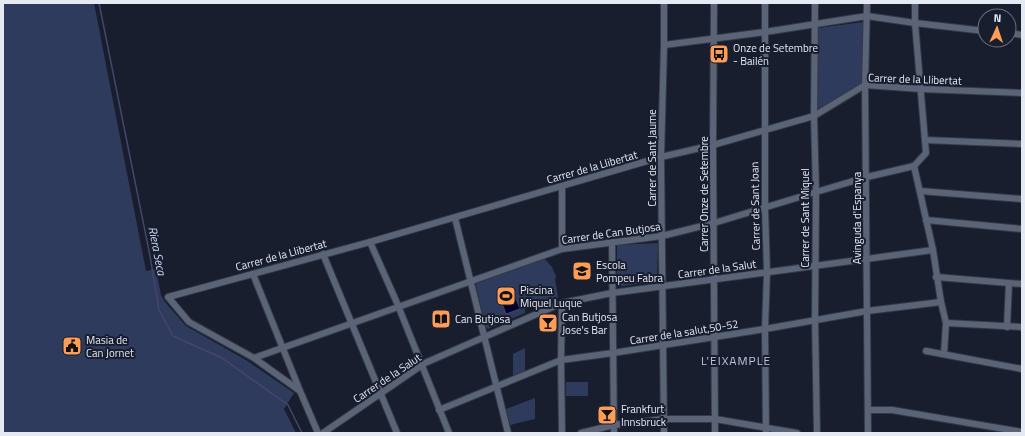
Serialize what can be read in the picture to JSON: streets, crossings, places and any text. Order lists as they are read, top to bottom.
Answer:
{
  "streets": {
    "street": [
      "Carrer de la Llibertat",
      "Carrer de Sant Jaume",
      "Carrer Onze de Setembre",
      "Carrer de Sant Joan",
      "Carrer de Sant Miquel",
      "Avinguda d'Espanya",
      "Carrer de Can Butjosa",
      "Carrer de la Salut",
      "Carrer de la salut,50-52"
    ]
  },
  "crossings": [
    ["Carrer de la Llibertat", "Carrer de Sant Jaume"],
    ["Carrer de la Llibertat", "Carrer Onze de Setembre"],
    ["Carrer de la Llibertat", "Carrer de Sant Joan"],
    ["Carrer de la Llibertat", "Carrer de Sant Miquel"],
    ["Carrer de la Llibertat", "Avinguda d'Espanya"],
    ["Carrer de la Llibertat", "Carrer de Can Butjosa"],
    ["Carrer de Sant Jaume", "Carrer de Can Butjosa"],
    ["Carrer de Sant Jaume", "Carrer de la Salut"],
    ["Carrer de Sant Jaume", "Carrer de la salut,50-52"],
    ["Carrer Onze de Setembre", "Carrer de Can Butjosa"],
    ["Carrer Onze de Setembre", "Carrer de la Salut"],
    ["Carrer Onze de Setembre", "Carrer de la salut,50-52"],
    ["Carrer de Sant Joan", "Carrer de Can Butjosa"],
    ["Carrer de Sant Joan", "Carrer de la Salut"],
    ["Carrer de Sant Joan", "Carrer de la salut,50-52"],
    ["Carrer de Sant Miquel", "Carrer de Can Butjosa"],
    ["Carrer de Sant Miquel", "Carrer de la Salut"],
    ["Carrer de Sant Miquel", "Carrer de la salut,50-52"],
    ["Avinguda d'Espanya", "Carrer de Can Butjosa"],
    ["Avinguda d'Espanya", "Carrer de la Salut"],
    ["Avinguda d'Espanya", "Carrer de la salut,50-52"]
  ],
  "districts": ["L'EIXAMPLE"],
  "water": ["Riera Seca"],
  "places": {
    "bus stop": ["Onze de Setembre - Bailén"],
    "school or university": ["Escola Pompeu Fabra"],
    "sports": ["Piscina Miquel Luque"],
    "library": ["Can Butjosa"],
    "bar": ["Can Butjosa Jose's Bar", "Frankfurt Innsbruck"],
    "public building": ["Masia de Can Jornet"]
  },
  "north": "top"
}
